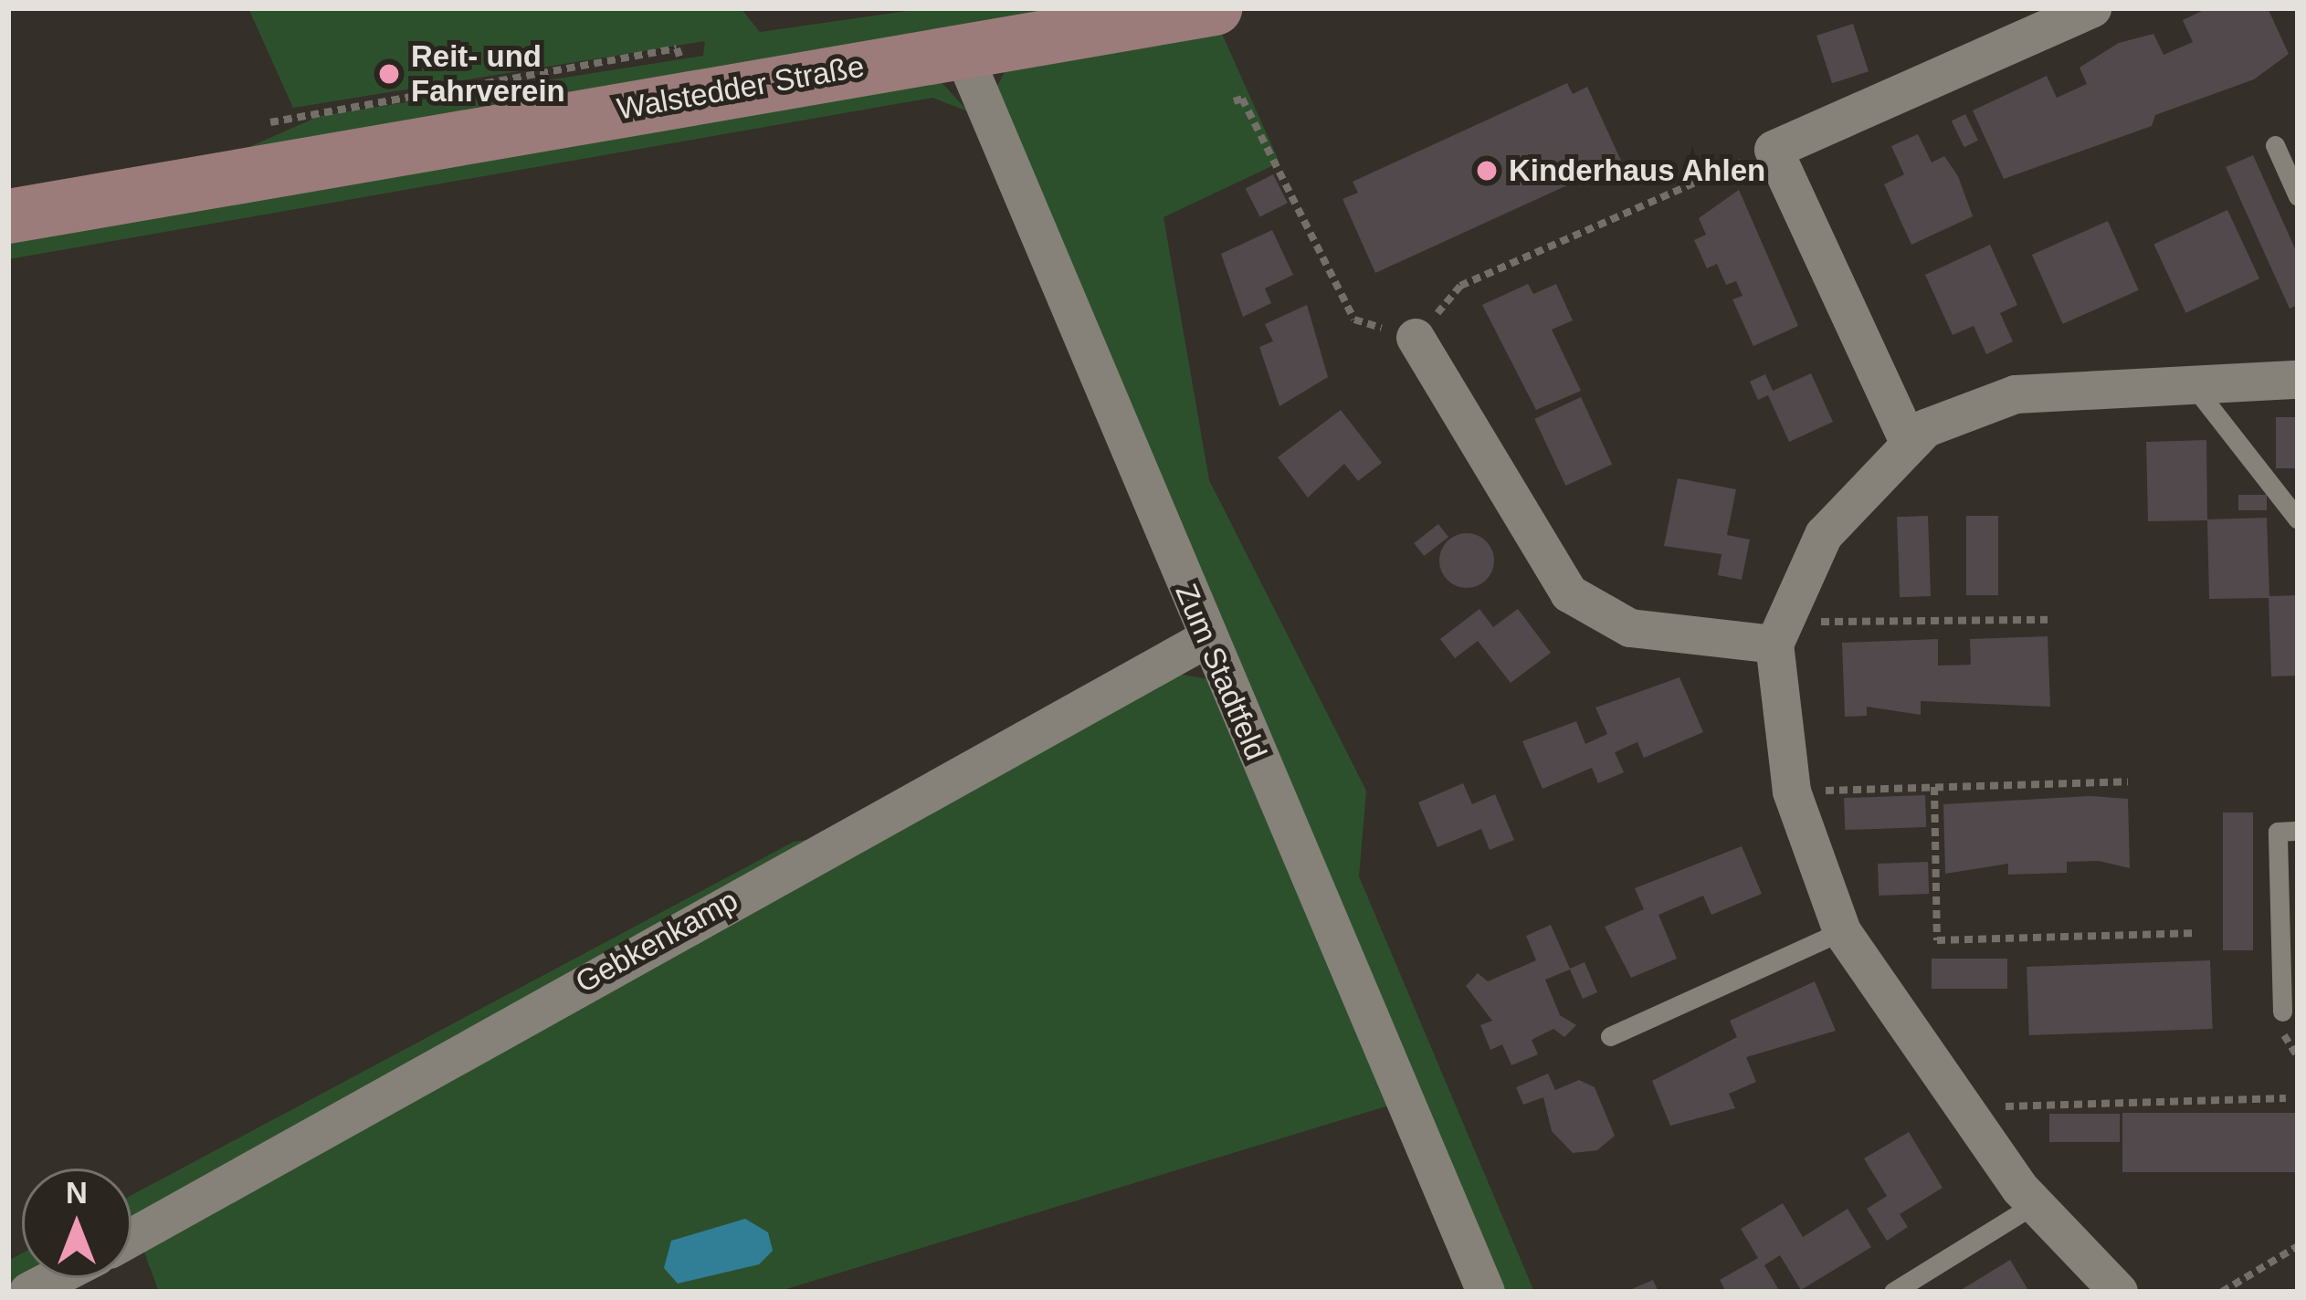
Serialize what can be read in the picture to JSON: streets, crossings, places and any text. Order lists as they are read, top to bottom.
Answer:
{
  "streets": {
    "main road": ["Walstedder Straße"],
    "street": ["Zum Stadtfeld", "Gebkenkamp"]
  },
  "crossings": [
    ["Walstedder Straße", "Zum Stadtfeld"],
    ["Zum Stadtfeld", "Gebkenkamp"]
  ],
  "places": ["Reit- und Fahrverein", "Kinderhaus Ahlen"],
  "north": "top"
}
